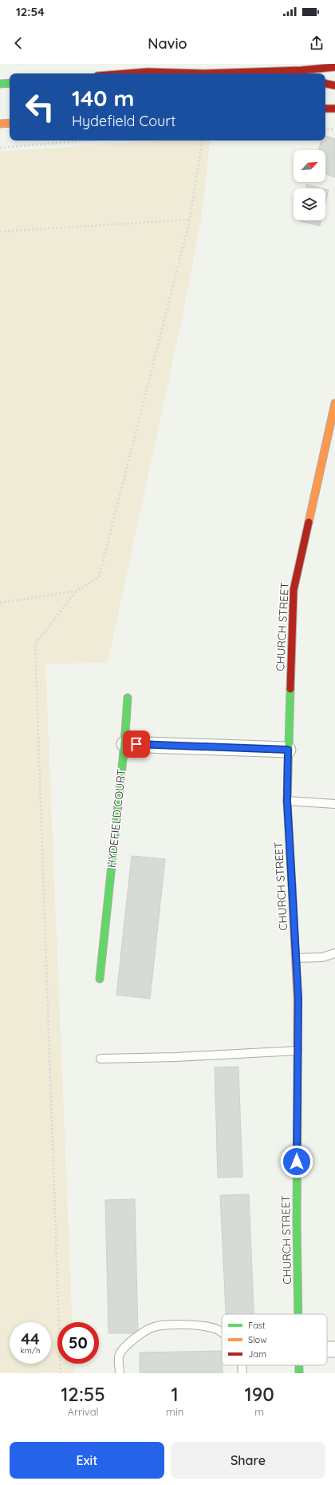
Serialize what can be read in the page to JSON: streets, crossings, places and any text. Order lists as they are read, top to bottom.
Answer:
{
  "streets": {
    "main road": ["CHURCH STREET", "HYDEFIELD COURT"]
  },
  "legend": ["Fast", "Slow", "Jam"],
  "north": "top right",
  "page": {
    "status": "12:54",
    "header": "Navio",
    "turn": ["140 m", "Hydefield Court"],
    "speed": "44 km/h",
    "limit": "50",
    "eta": [
      "12:55",
      "Arrival",
      "1",
      "min",
      "190",
      "m"
    ],
    "buttons": ["Exit", "Share"]
  }
}
